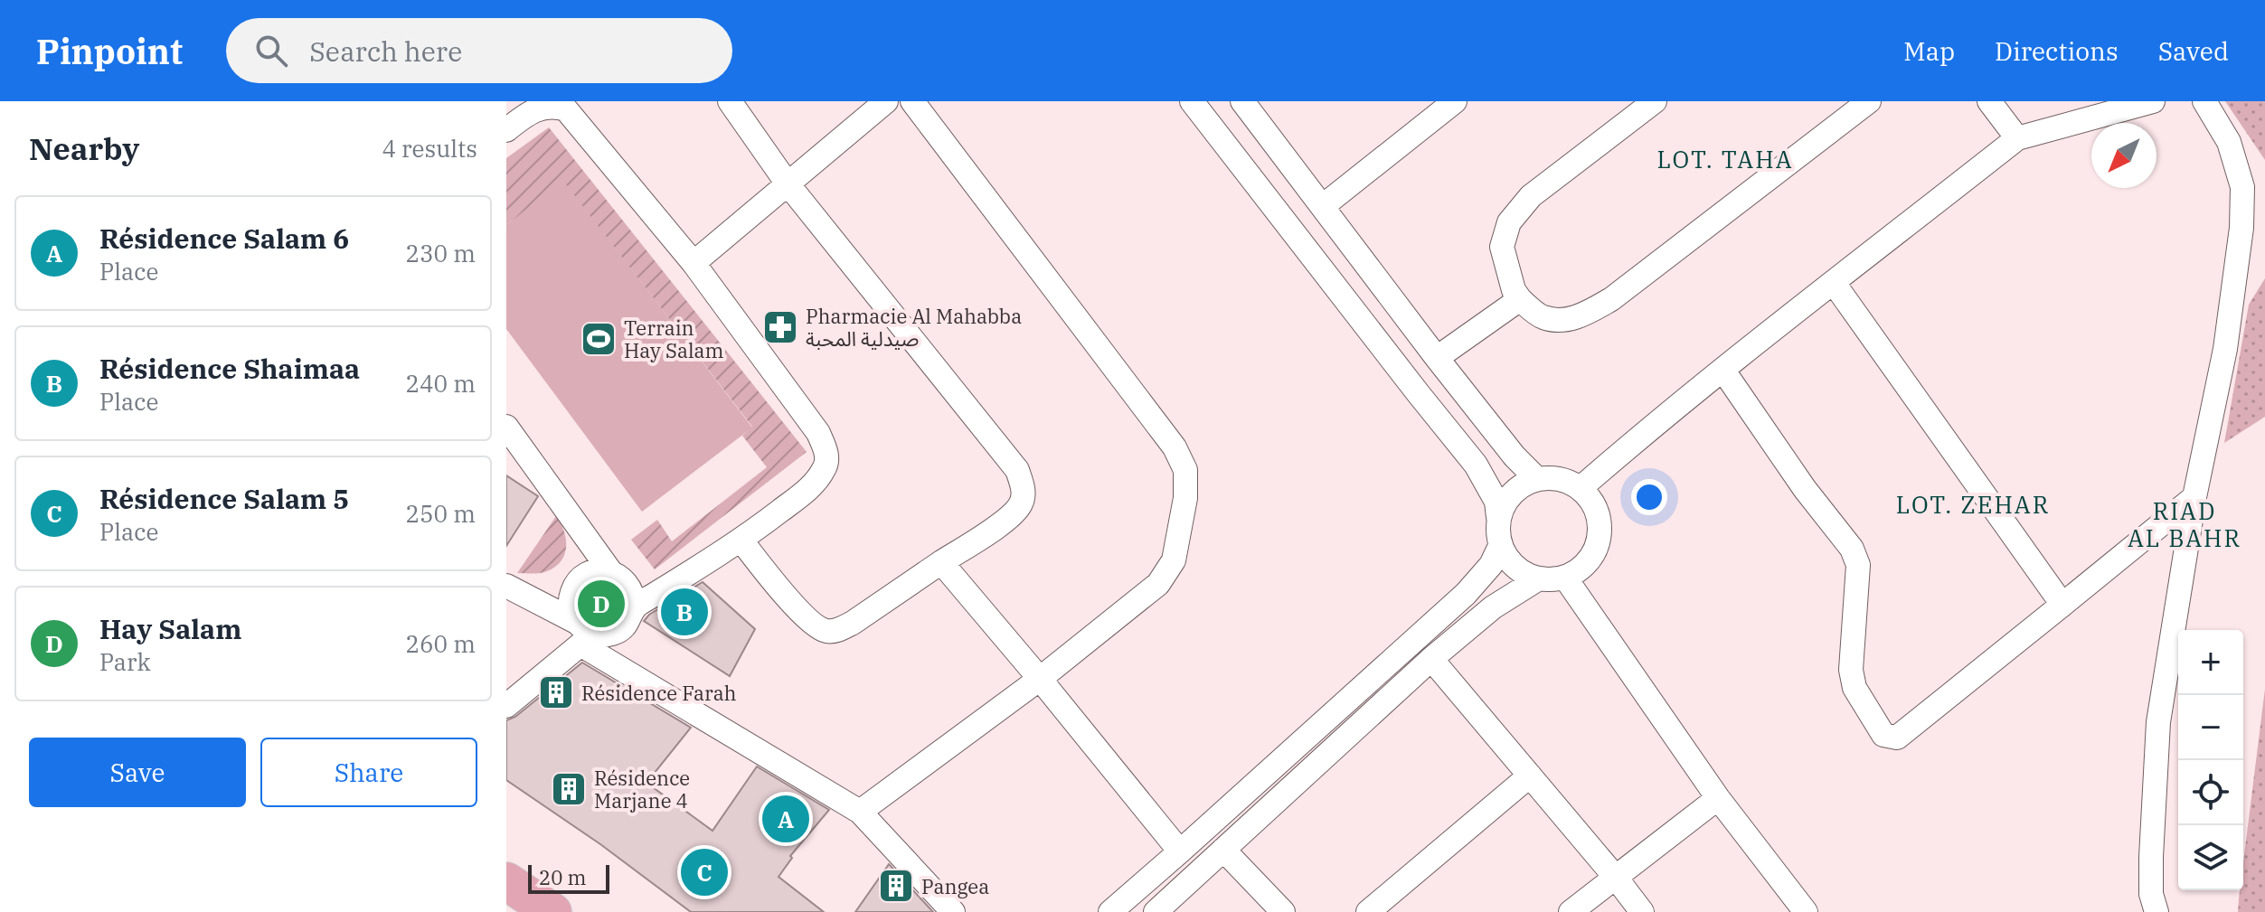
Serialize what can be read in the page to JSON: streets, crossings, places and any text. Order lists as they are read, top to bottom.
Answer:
{
  "districts": ["LOT. TAHA", "LOT. ZEHAR", "RIAD AL BAHR"],
  "places": {
    "pharmacy": ["Pharmacie Al Mahabba صيدلية المحبة"],
    "sports": ["Terrain Hay Salam"],
    "building": ["Résidence Farah", "Résidence Marjane 4", "Pangea"]
  },
  "scale_bar": "20 m",
  "north": "bottom left",
  "page": {
    "header": "Pinpoint",
    "search": "Search here",
    "nav": ["Map", "Directions", "Saved"],
    "heading": ["Nearby", "4 results"],
    "list": [
      {
        "mark": "A",
        "name": "Résidence Salam 6",
        "note": "Place",
        "value": "230 m"
      },
      {
        "mark": "B",
        "name": "Résidence Shaimaa",
        "note": "Place",
        "value": "240 m"
      },
      {
        "mark": "C",
        "name": "Résidence Salam 5",
        "note": "Place",
        "value": "250 m"
      },
      {
        "mark": "D",
        "name": "Hay Salam",
        "note": "Park",
        "value": "260 m"
      }
    ],
    "pins": [
      "D",
      "B",
      "A",
      "C"
    ],
    "map_buttons": ["+", "−"],
    "buttons": ["Save", "Share"],
    "scale": "20 m"
  }
}
